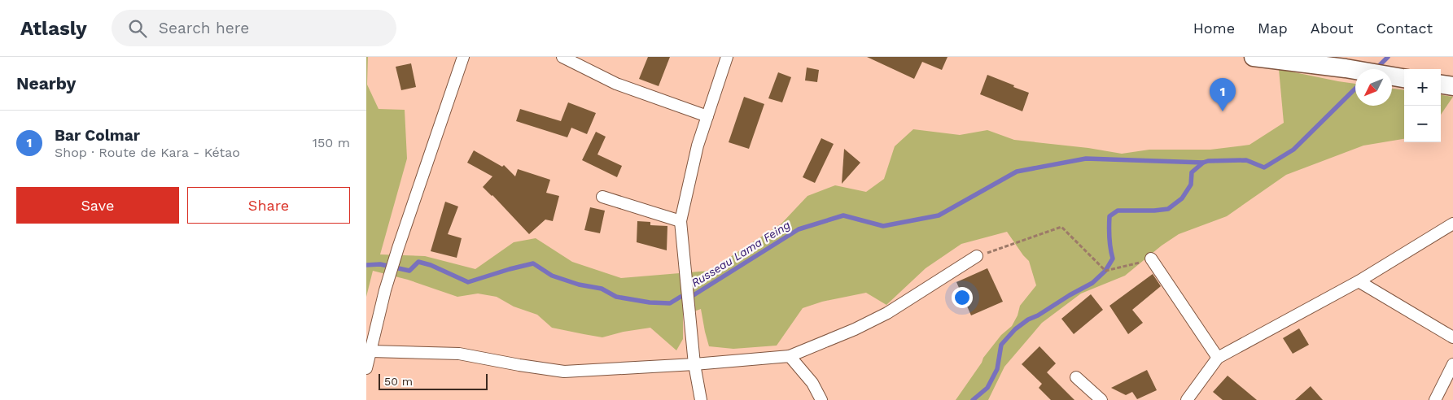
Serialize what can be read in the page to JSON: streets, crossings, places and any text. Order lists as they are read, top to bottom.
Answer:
{
  "water": ["Russeau Lama Feing"],
  "scale_bar": "50 m",
  "north": "bottom left",
  "page": {
    "header": "Atlasly",
    "search": "Search here",
    "nav": [
      "Home",
      "Map",
      "About",
      "Contact"
    ],
    "heading": "Nearby",
    "map_buttons": ["+", "−"],
    "pins": "1",
    "list": [
      {
        "mark": "1",
        "name": "Bar Colmar",
        "note": "Shop · Route de Kara - Kétao",
        "value": "150 m"
      }
    ],
    "buttons": ["Save", "Share"],
    "scale": "50 m"
  }
}
